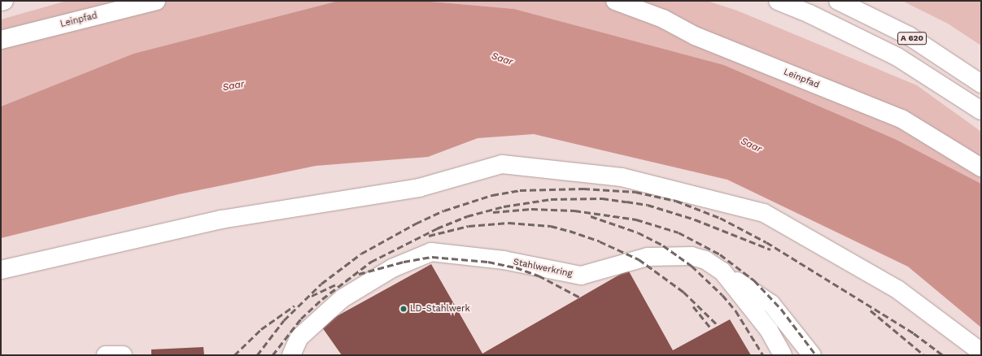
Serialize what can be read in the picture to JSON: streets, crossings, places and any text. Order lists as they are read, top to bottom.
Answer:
{
  "streets": {
    "main road": ["Leinpfad", "A 620", "Stahlwerkring"]
  },
  "water": ["Saar"],
  "places": ["LD-Stahlwerk"]
}
